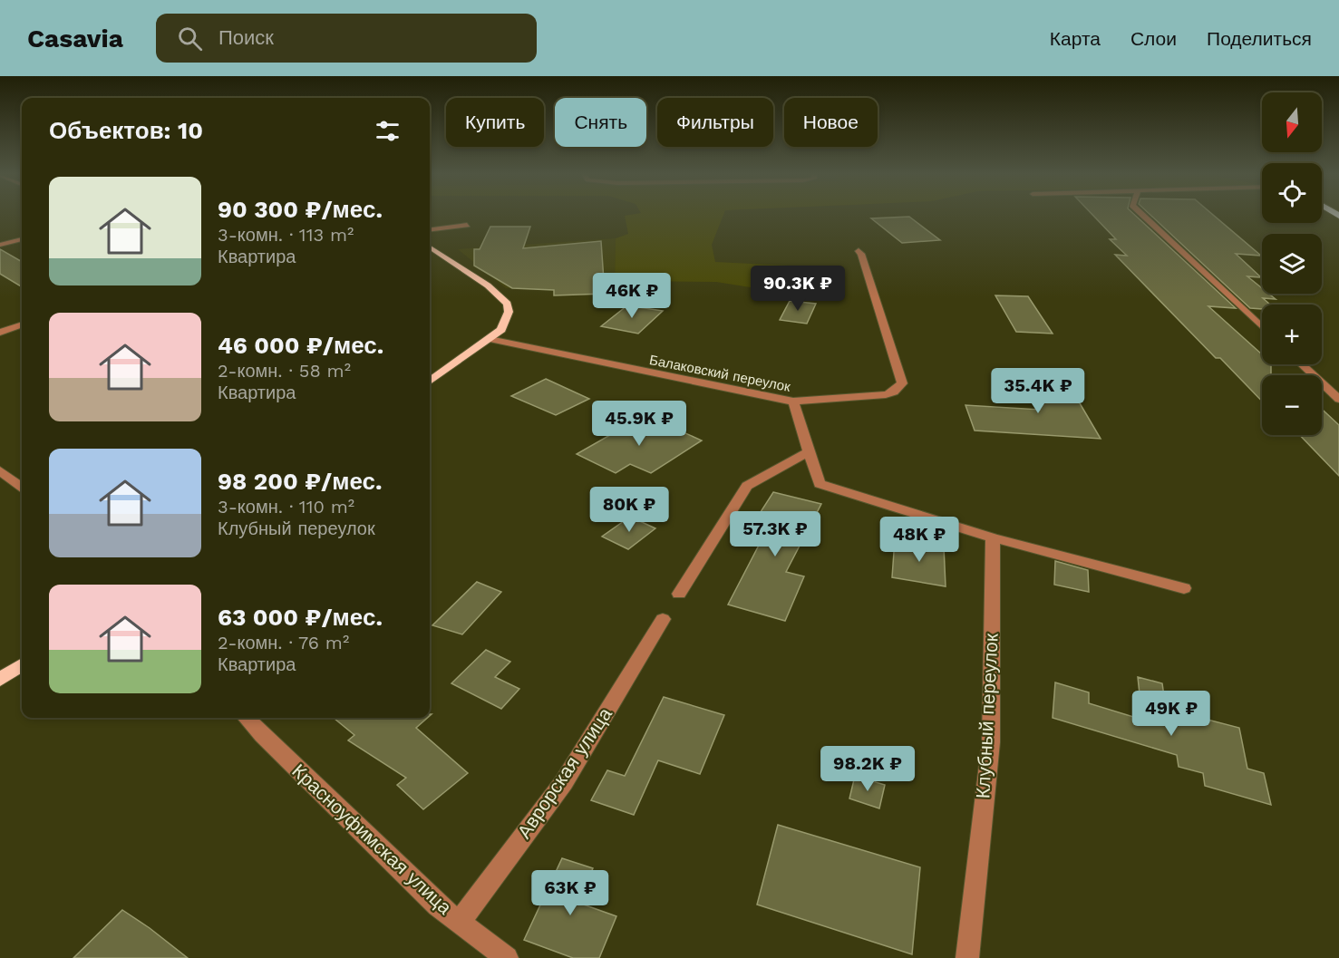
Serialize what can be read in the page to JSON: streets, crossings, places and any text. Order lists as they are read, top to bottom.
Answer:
{
  "streets": {
    "street": [
      "Балаковский переулок",
      "Клубный переулок",
      "Аврорская улица",
      "Красноуфимская улица"
    ]
  },
  "crossings": [
    ["Аврорская улица", "Красноуфимская улица"]
  ],
  "north": "bottom",
  "page": {
    "header": "Casavia",
    "search": "Поиск",
    "nav": ["Карта", "Слои", "Поделиться"],
    "map_buttons": ["+", "−"],
    "chip": [
      "Купить",
      "Снять",
      "Фильтры",
      "Новое"
    ],
    "heading": "Объектов: 10",
    "list": [
      {
        "name": "90 300 ₽/мес.",
        "note": "3-комн. · 113 m² · Квартира"
      },
      {
        "name": "46 000 ₽/мес.",
        "note": "2-комн. · 58 m² · Квартира"
      },
      {
        "name": "98 200 ₽/мес.",
        "note": "3-комн. · 110 m² · Клубный переулок"
      },
      {
        "name": "63 000 ₽/мес.",
        "note": "2-комн. · 76 m² · Квартира"
      }
    ],
    "price": [
      "90.3K ₽",
      "46K ₽",
      "35.4K ₽",
      "45.9K ₽",
      "80K ₽",
      "57.3K ₽",
      "48K ₽",
      "49K ₽",
      "98.2K ₽",
      "63K ₽"
    ]
  }
}
